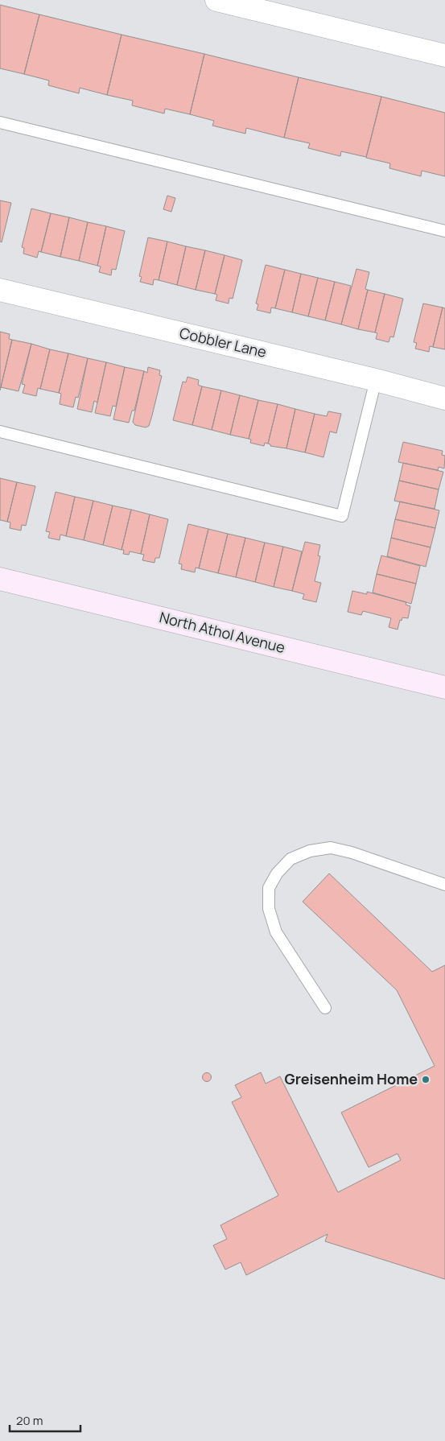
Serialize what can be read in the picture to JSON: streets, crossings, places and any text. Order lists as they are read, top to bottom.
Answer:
{
  "streets": {
    "street": ["Cobbler Lane", "North Athol Avenue"]
  },
  "places": ["Greisenheim Home"],
  "scale_bar": "20 m"
}
